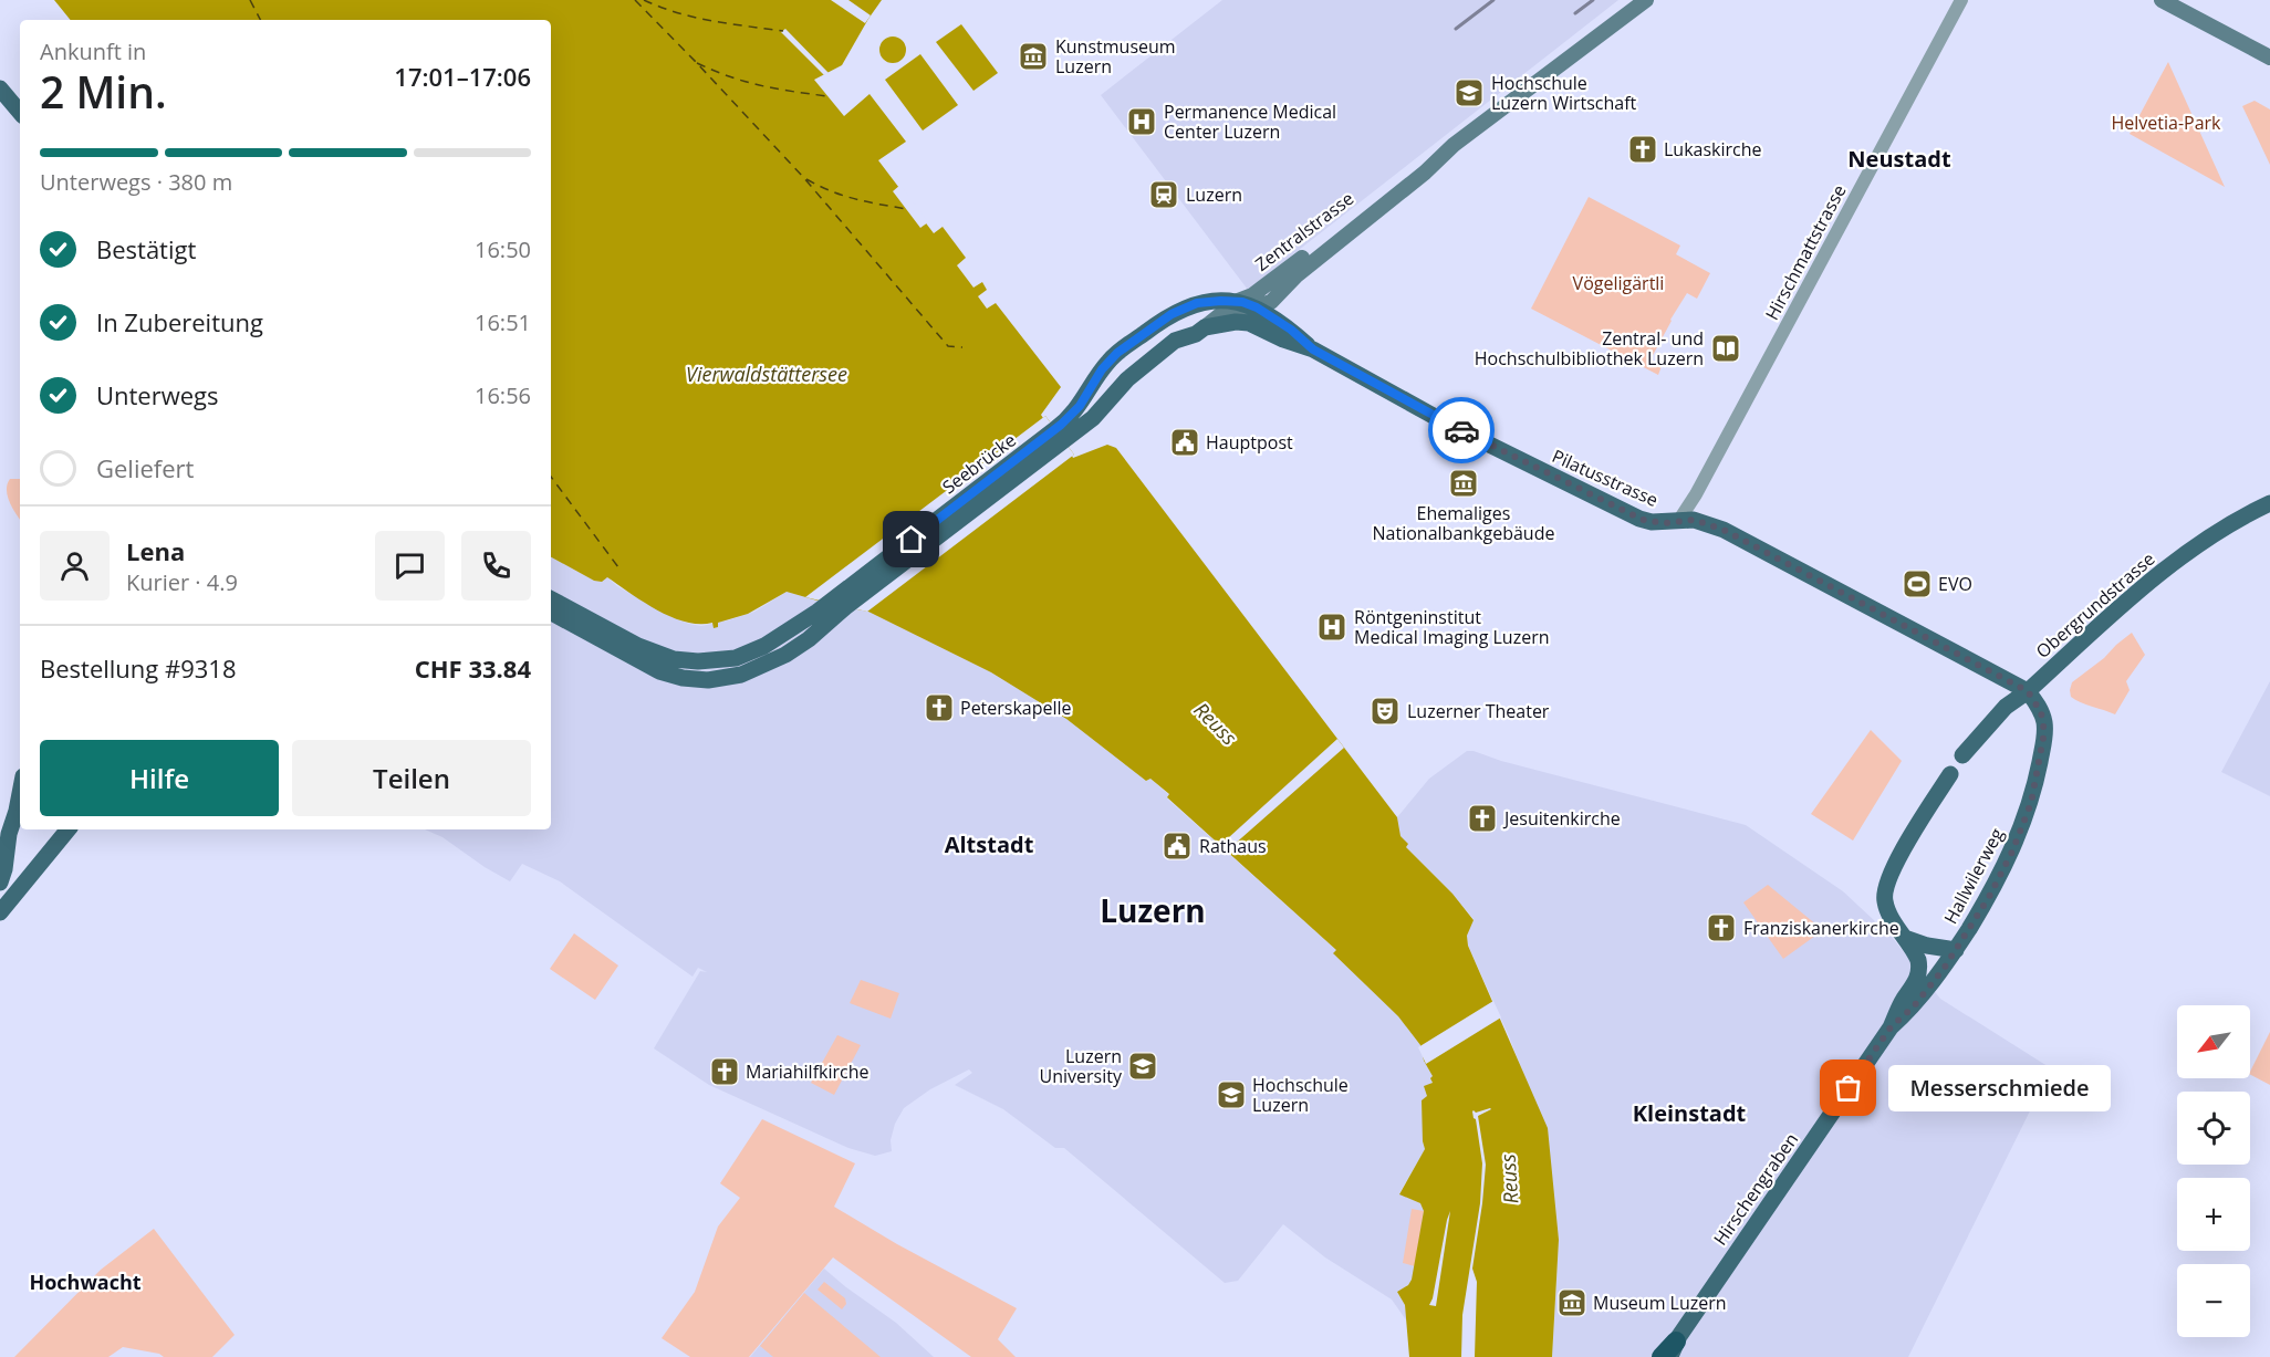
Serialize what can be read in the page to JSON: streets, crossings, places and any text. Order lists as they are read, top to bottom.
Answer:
{
  "streets": {
    "main road": [
      "Zentralstrasse",
      "Seebrücke",
      "Pilatusstrasse",
      "Obergrundstrasse",
      "Hallwilerweg",
      "Hirschengraben"
    ],
    "street": ["Hirschmattstrasse"]
  },
  "crossings": [
    ["Zentralstrasse", "Seebrücke"],
    ["Zentralstrasse", "Pilatusstrasse"],
    ["Hirschmattstrasse", "Pilatusstrasse"],
    ["Seebrücke", "Pilatusstrasse"],
    ["Pilatusstrasse", "Obergrundstrasse"],
    ["Pilatusstrasse", "Hallwilerweg"],
    ["Obergrundstrasse", "Hallwilerweg"],
    ["Hallwilerweg", "Hirschengraben"]
  ],
  "districts": [
    "Neustadt",
    "Altstadt",
    "Luzern",
    "Kleinstadt",
    "Hochwacht"
  ],
  "water": ["Vierwaldstättersee", "Reuss"],
  "parks": ["Helvetia-Park", "Vögeligärtli"],
  "places": {
    "museum": ["Kunstmuseum Luzern", "Ehemaliges Nationalbankgebäude", "Museum Luzern"],
    "school or university": ["Hochschule Luzern Wirtschaft", "Luzern University", "Hochschule Luzern"],
    "hospital": ["Permanence Medical Center Luzern", "Röntgeninstitut Medical Imaging Luzern"],
    "church": [
      "Lukaskirche",
      "Peterskapelle",
      "Jesuitenkirche",
      "Franziskanerkirche",
      "Mariahilfkirche"
    ],
    "station": ["Luzern"],
    "library": ["Zentral- und Hochschulbibliothek Luzern"],
    "public building": ["Hauptpost", "Rathaus"],
    "sports": ["EVO"],
    "theatre": ["Luzerner Theater"],
    "other": ["Messerschmiede"]
  },
  "north": "bottom left",
  "page": {
    "heading": ["2 Min.", "Ankunft in", "17:01–17:06"],
    "panel": [
      "Lena",
      "Kurier · 4.9",
      "Bestellung #9318",
      "CHF 33.84"
    ],
    "bar": "Unterwegs · 380 m",
    "list": [
      ["Bestätigt", "16:50"],
      ["In Zubereitung", "16:51"],
      ["Unterwegs", "16:56"],
      "Geliefert"
    ],
    "buttons": ["Hilfe", "Teilen"],
    "map_buttons": ["+", "−"],
    "bubble": "Messerschmiede"
  }
}
